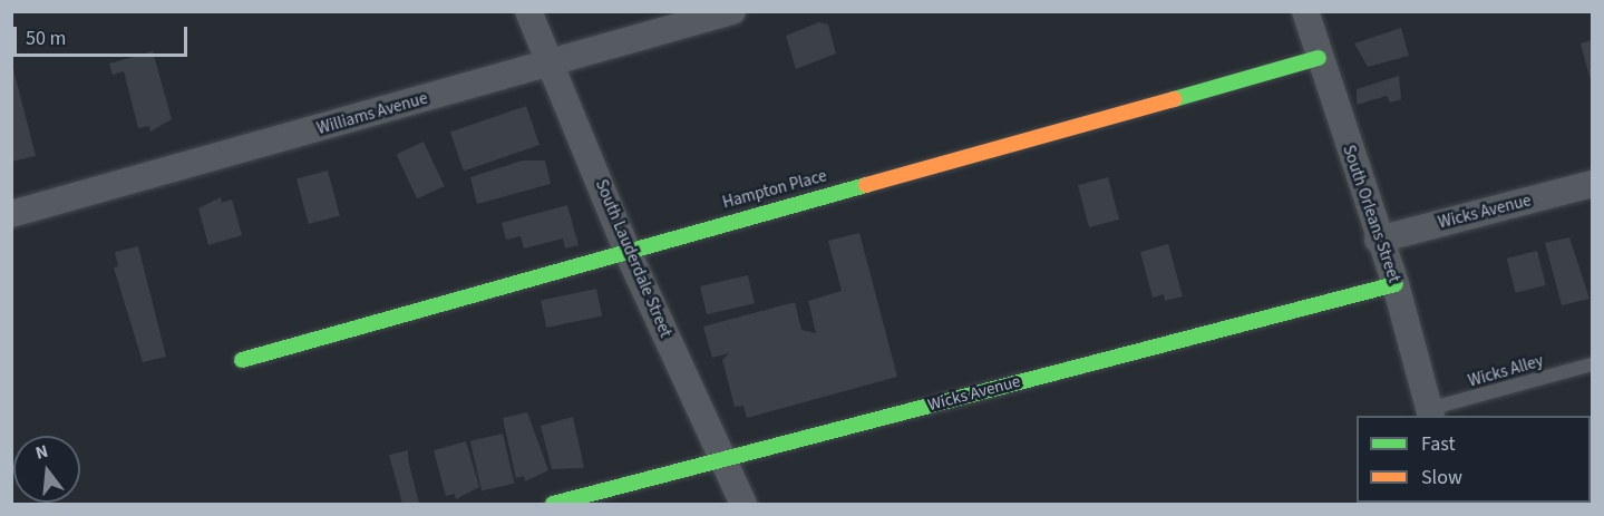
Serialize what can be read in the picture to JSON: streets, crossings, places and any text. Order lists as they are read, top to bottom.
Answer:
{
  "streets": {
    "street": [
      "Williams Avenue",
      "Hampton Place",
      "Wicks Avenue",
      "South Orleans Street",
      "South Lauderdale Street"
    ],
    "lane": ["Wicks Alley"]
  },
  "crossings": [
    ["Williams Avenue", "South Lauderdale Street"],
    ["Hampton Place", "South Orleans Street"],
    ["Hampton Place", "South Lauderdale Street"],
    ["Wicks Avenue", "South Orleans Street"],
    ["Wicks Avenue", "South Lauderdale Street"],
    ["South Orleans Street", "Wicks Alley"]
  ],
  "legend": ["Fast", "Slow"],
  "scale_bar": "50 m",
  "north": "top"
}
